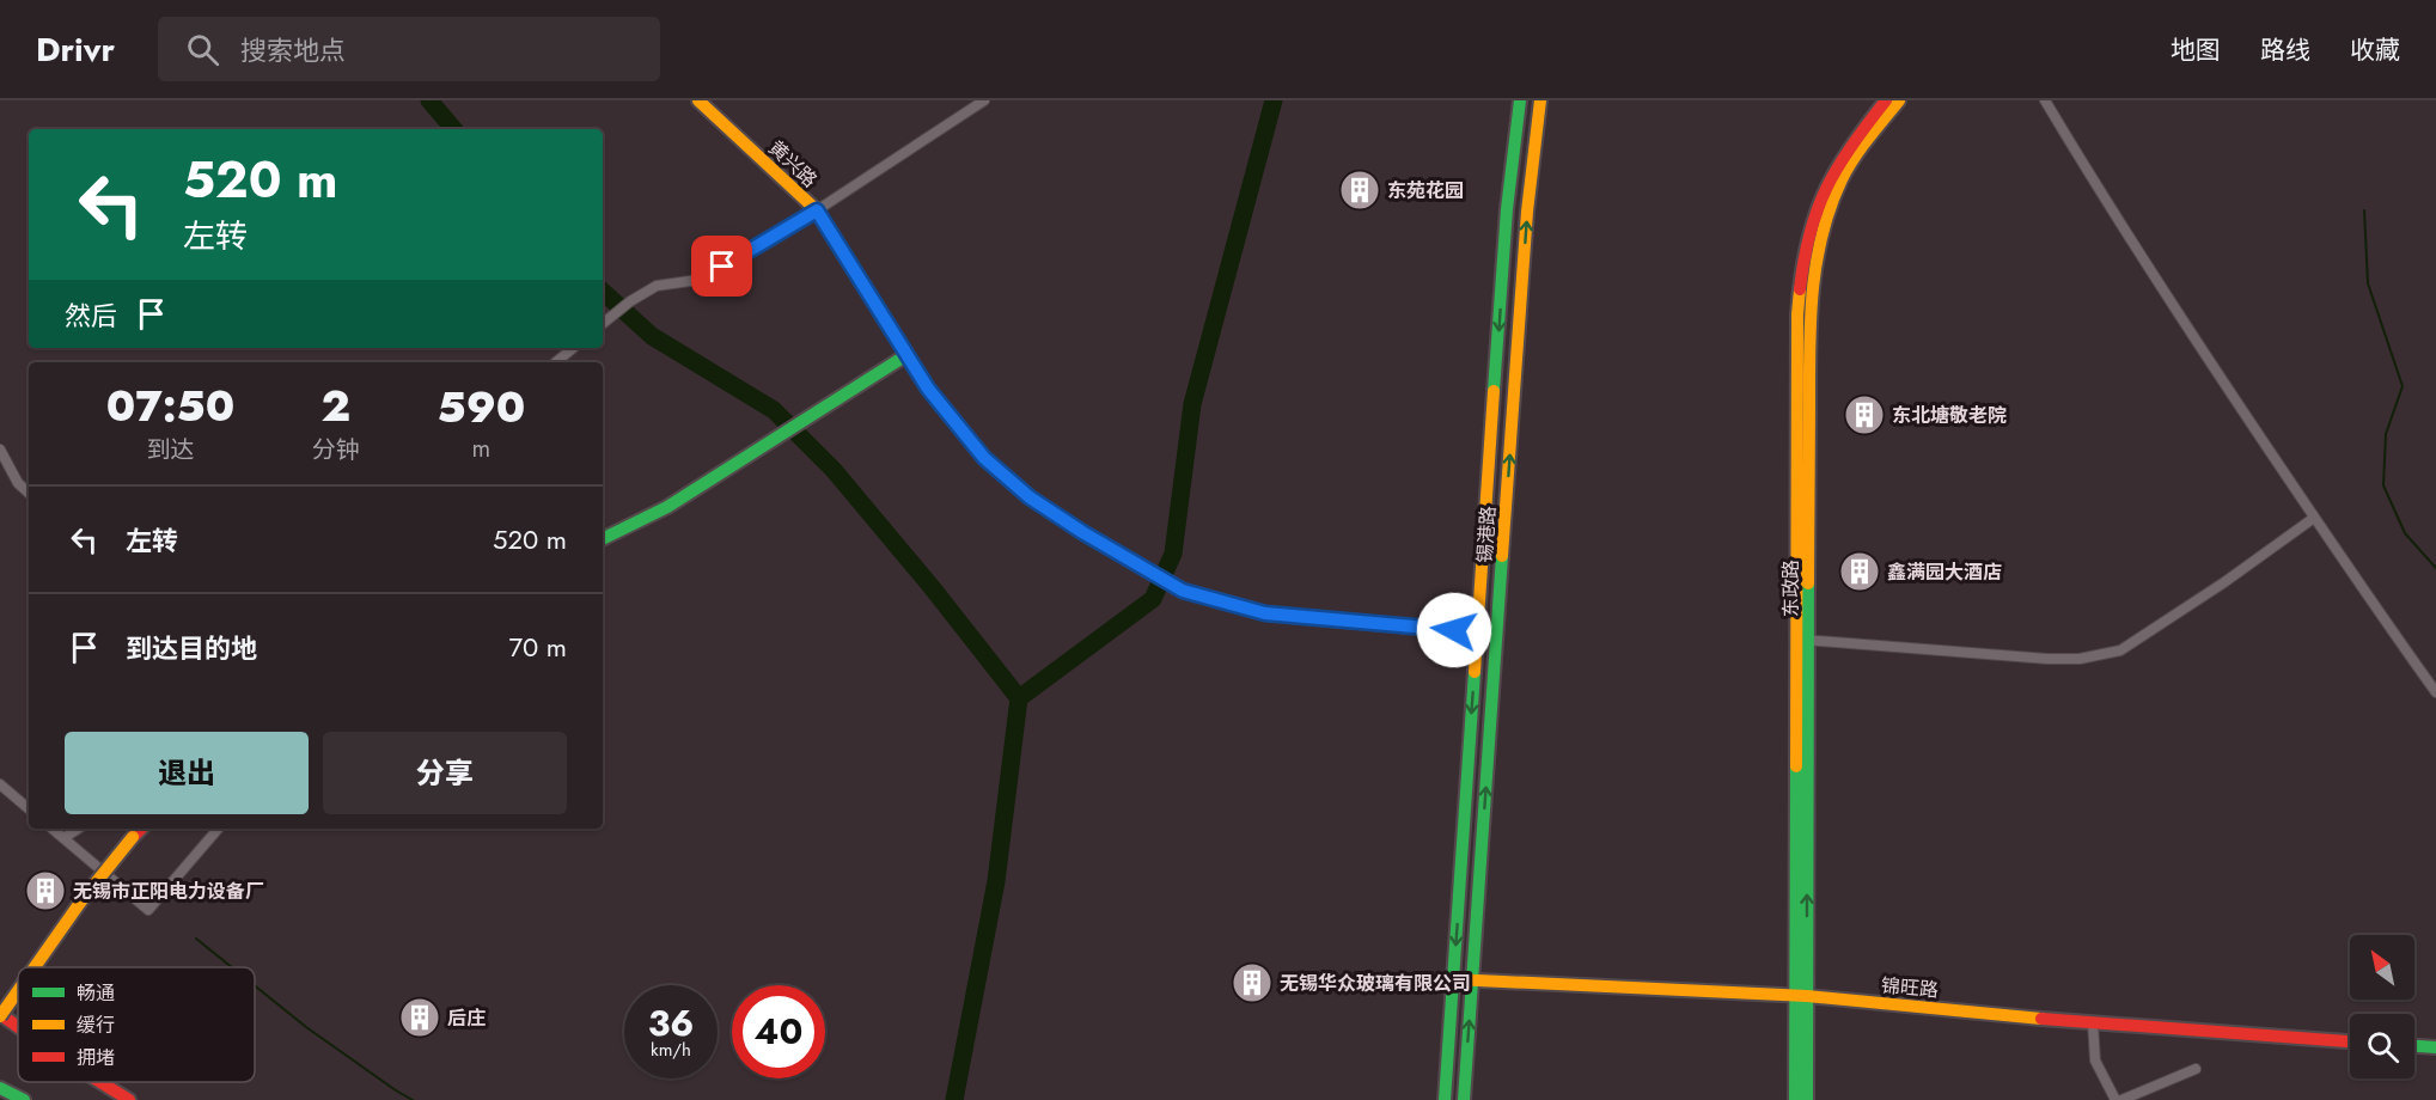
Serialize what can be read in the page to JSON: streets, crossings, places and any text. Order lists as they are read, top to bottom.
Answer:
{
  "streets": {
    "main road": [
      "黄兴路",
      "锡港路",
      "东政路",
      "锦旺路"
    ]
  },
  "crossings": [
    ["黄兴路", "锡港路"],
    ["锡港路", "锦旺路"],
    ["东政路", "锦旺路"]
  ],
  "places": {
    "building": [
      "东苑花园",
      "东北塘敬老院",
      "鑫满园大酒店",
      "无锡市正阳电力设备厂",
      "无锡华众玻璃有限公司",
      "后庄"
    ]
  },
  "legend": ["畅通", "缓行", "拥堵"],
  "north": "top left",
  "page": {
    "header": "Drivr",
    "search": "搜索地点",
    "nav": ["地图", "路线", "收藏"],
    "turn": ["520 m", "左转"],
    "then": "然后",
    "eta": [
      "07:50",
      "到达",
      "2",
      "分钟",
      "590",
      "m"
    ],
    "list": [
      {
        "name": "左转",
        "value": "520 m"
      },
      {
        "name": "到达目的地",
        "value": "70 m"
      }
    ],
    "buttons": ["退出", "分享"],
    "speed": "36 km/h",
    "limit": "40"
  }
}
